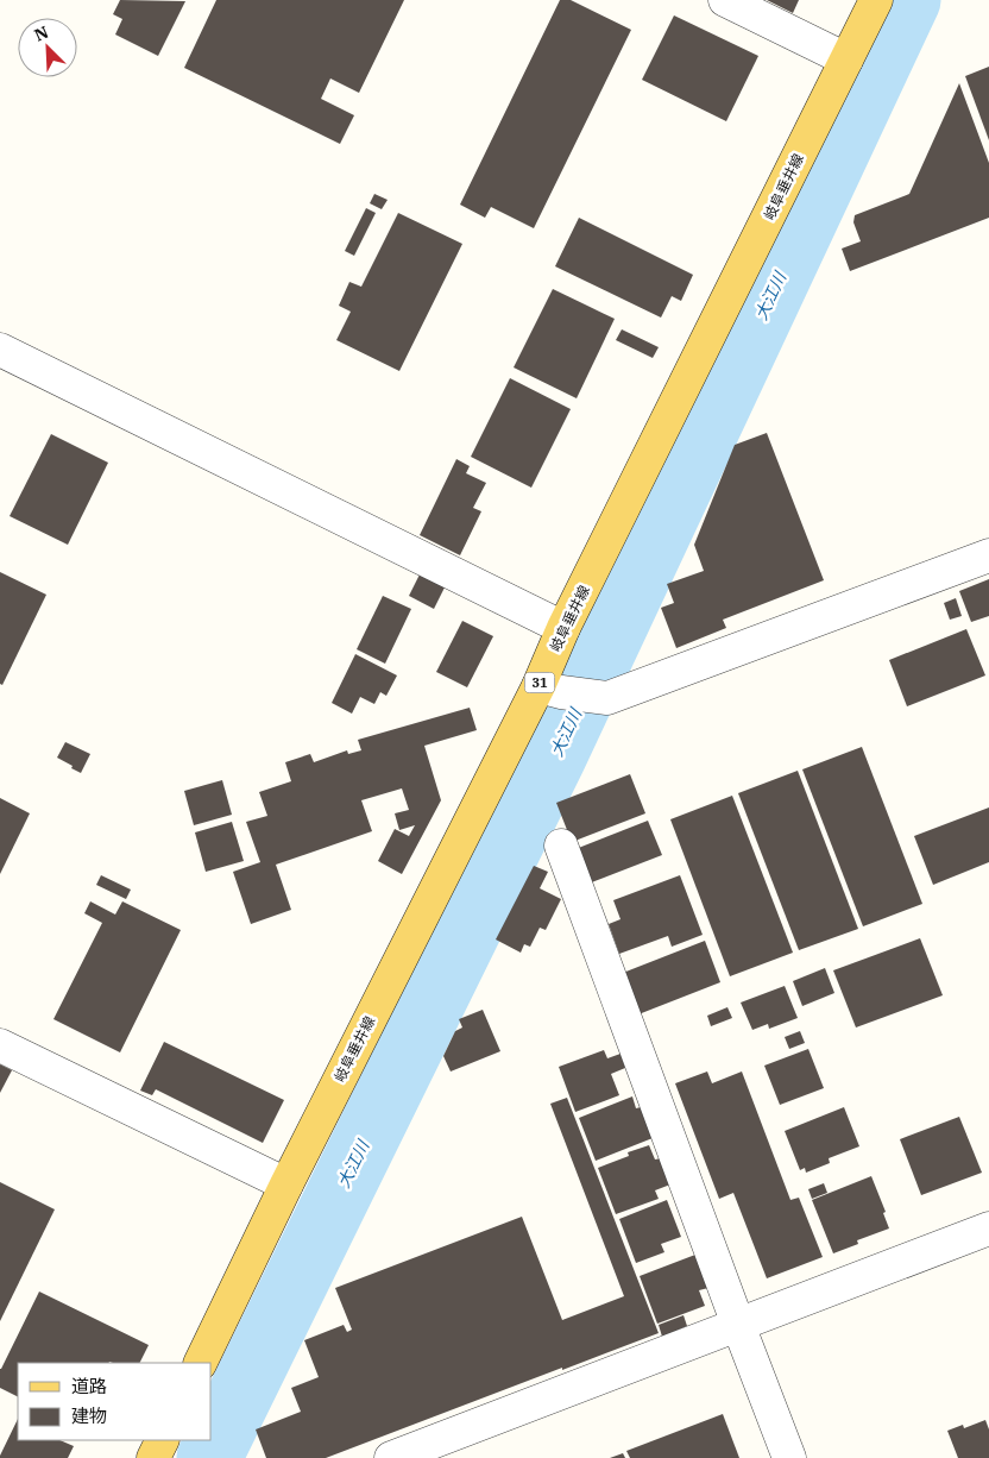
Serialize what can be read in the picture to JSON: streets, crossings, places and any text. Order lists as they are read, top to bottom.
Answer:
{
  "streets": {
    "main road": ["岐阜垂井線", "31"]
  },
  "water": ["大江川"],
  "legend": ["道路", "建物"],
  "north": "top left"
}
